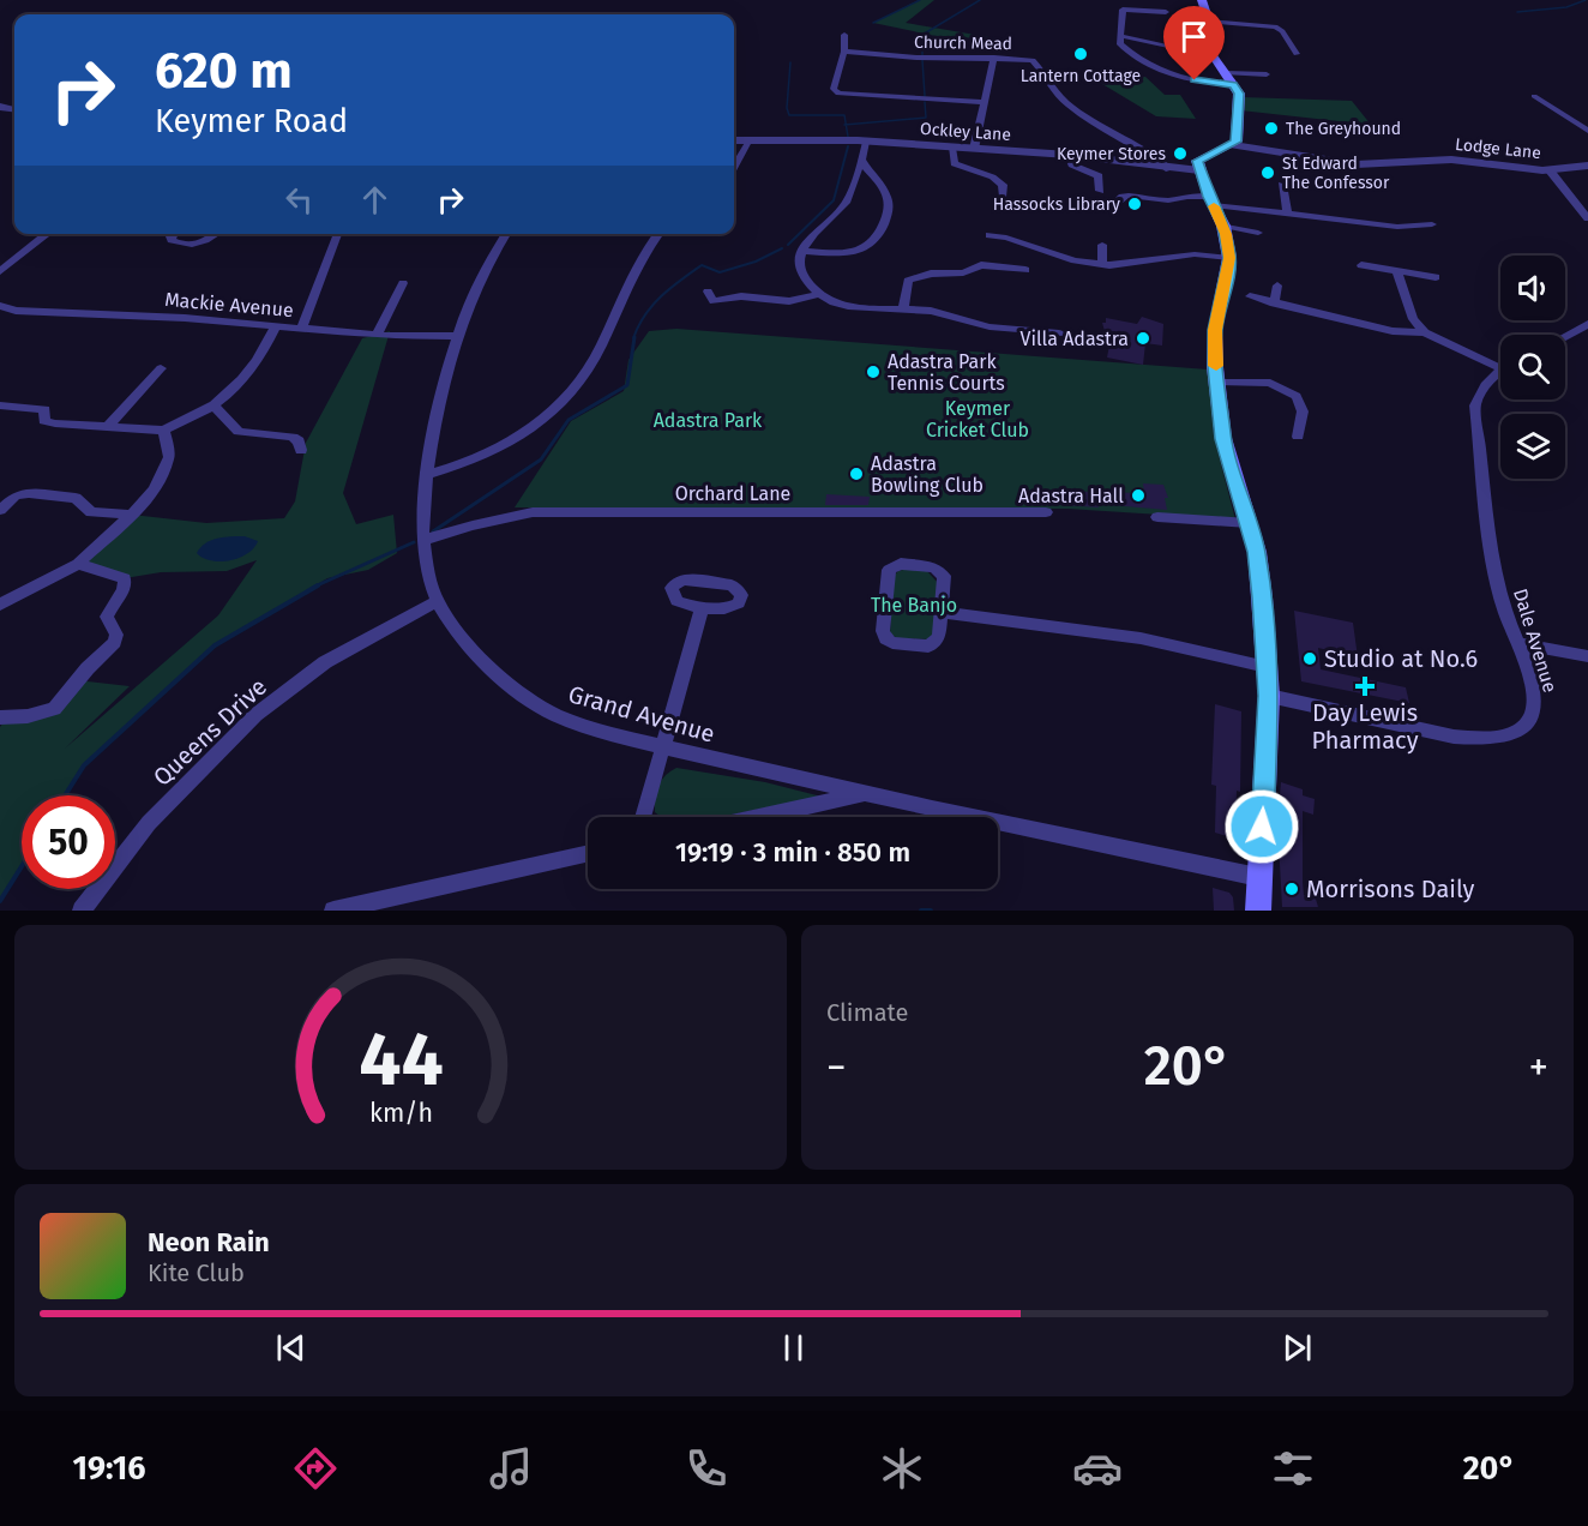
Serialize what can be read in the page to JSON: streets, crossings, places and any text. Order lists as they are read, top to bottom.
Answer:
{
  "streets": {
    "street": [
      "Church Mead",
      "Ockley Lane",
      "Lodge Lane",
      "Mackie Avenue",
      "Orchard Lane",
      "Dale Avenue",
      "Grand Avenue",
      "Queens Drive"
    ]
  },
  "crossings": [
    ["Church Mead", "Ockley Lane"],
    ["Mackie Avenue", "Grand Avenue"],
    ["Orchard Lane", "Grand Avenue"],
    ["Grand Avenue", "Queens Drive"]
  ],
  "parks": ["Keymer Cricket Club", "Adastra Park", "The Banjo"],
  "places": {
    "other": [
      "Lantern Cottage",
      "The Greyhound",
      "Keymer Stores",
      "St Edward The Confessor",
      "Hassocks Library",
      "Villa Adastra",
      "Adastra Park Tennis Courts",
      "Adastra Bowling Club",
      "Adastra Hall",
      "Studio at No.6",
      "Morrisons Daily"
    ],
    "health": ["Day Lewis Pharmacy"]
  },
  "page": {
    "turn": ["620 m", "Keymer Road"],
    "limit": "50",
    "trip": "19:19 · 3 min · 850 m",
    "tile": "Climate",
    "heat": ["−", "20°", "+"],
    "song": ["Neon Rain", "Kite Club"],
    "tabs": ["19:16", "20°"],
    "gauge": ["44", "km/h"]
  }
}
